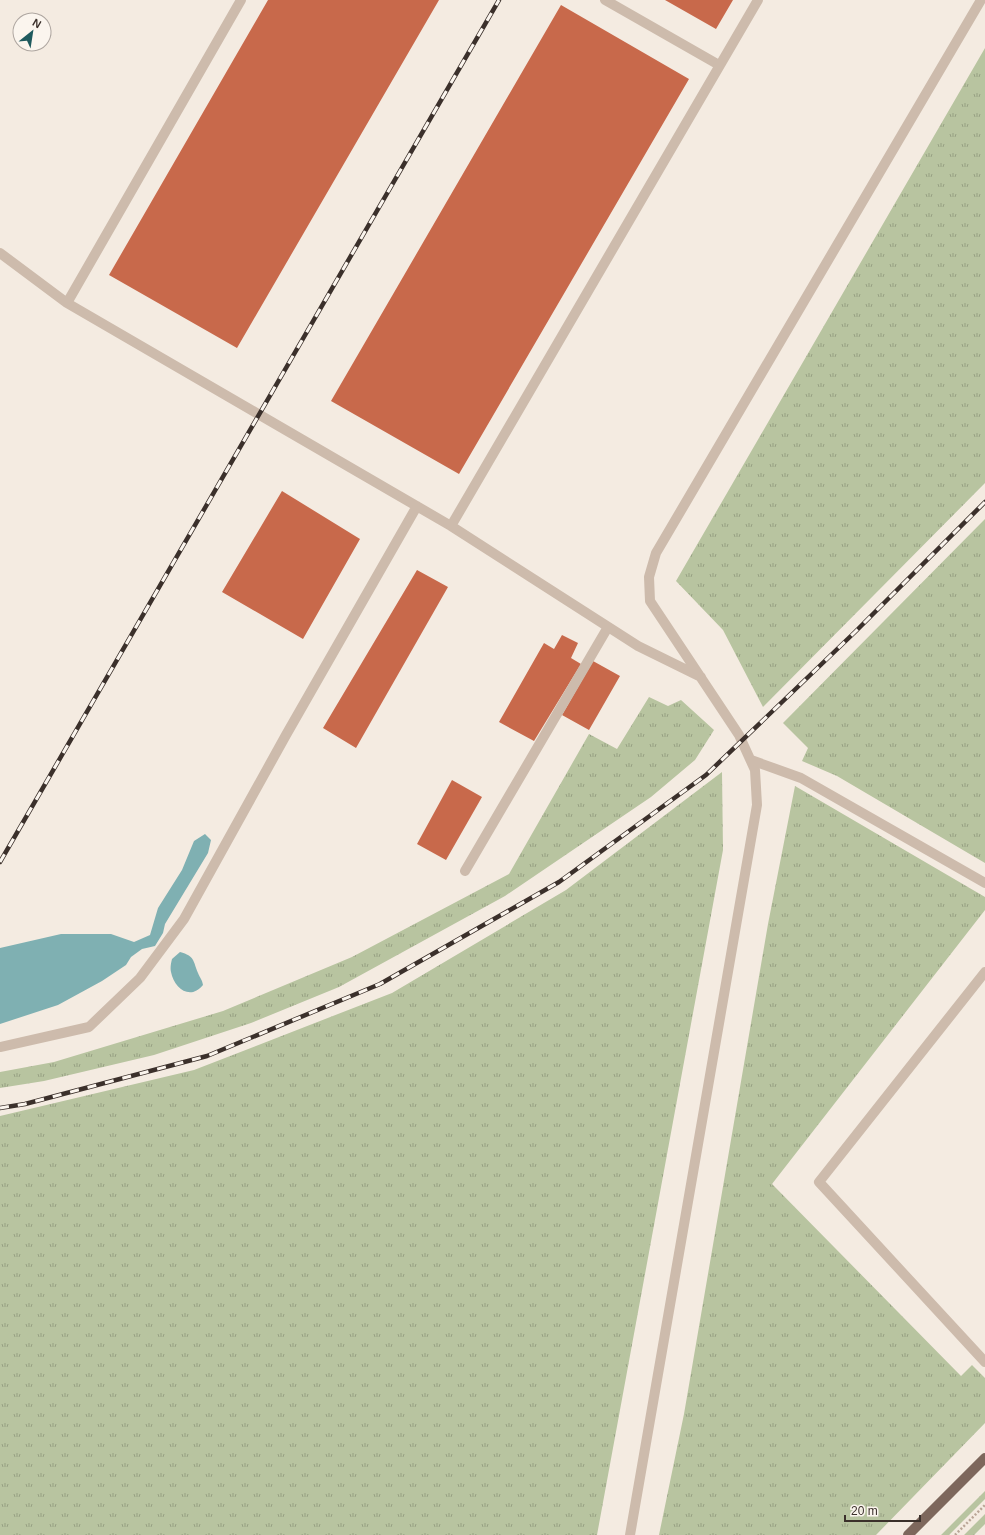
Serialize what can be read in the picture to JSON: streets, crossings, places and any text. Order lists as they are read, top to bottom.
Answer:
{
  "scale_bar": "20 m",
  "north": "top right"
}
